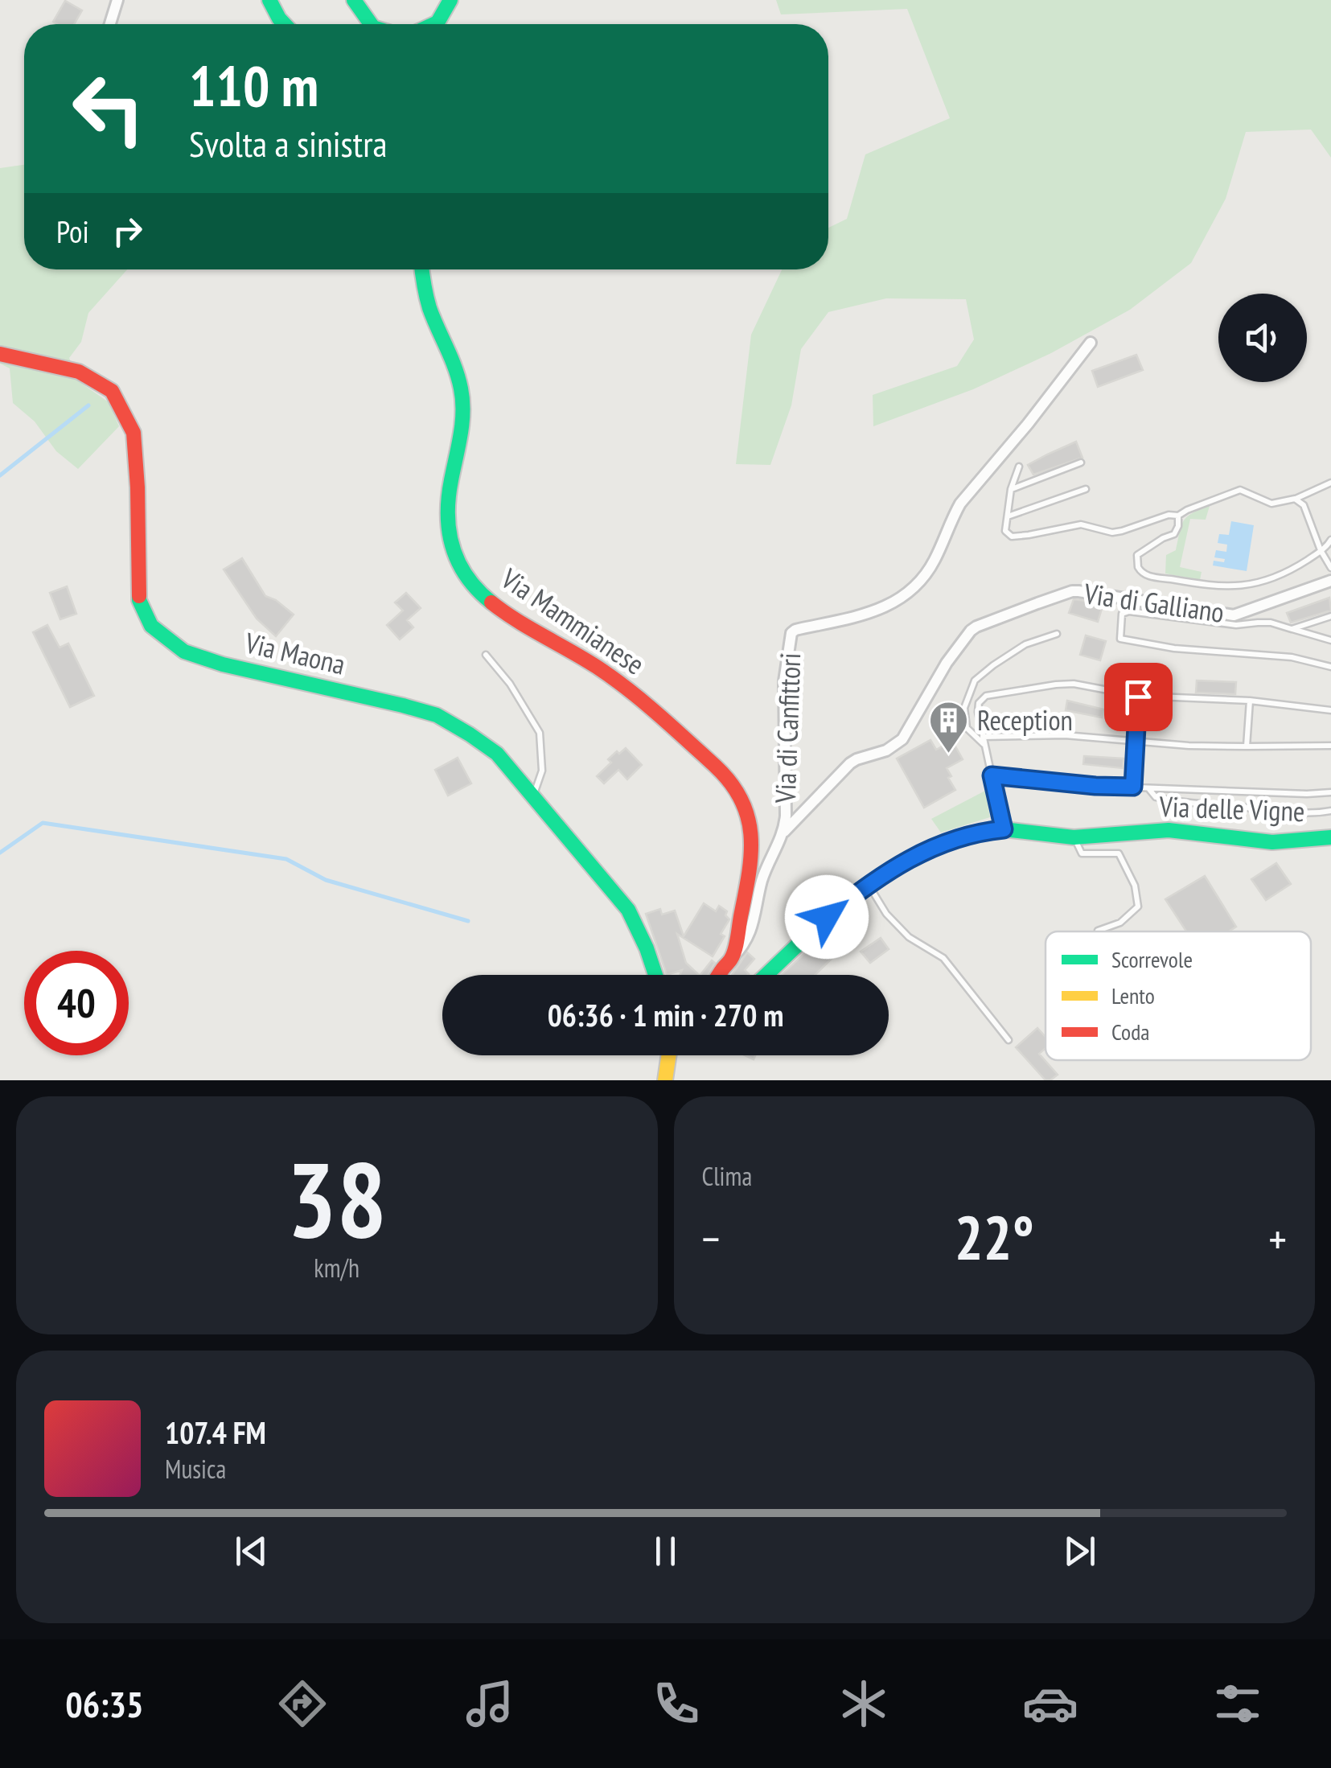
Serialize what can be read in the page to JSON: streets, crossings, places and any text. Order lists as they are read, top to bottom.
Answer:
{
  "streets": {
    "main road": ["Via Mammianese", "Via Maona", "Via delle Vigne"],
    "street": ["Via di Galliano", "Via di Canfittori"]
  },
  "crossings": [
    ["Via di Galliano", "Via di Canfittori"],
    ["Via Mammianese", "Via di Canfittori"]
  ],
  "places": {
    "building": ["Reception"]
  },
  "legend": ["Scorrevole", "Lento", "Coda"],
  "page": {
    "turn": ["110 m", "Svolta a sinistra"],
    "then": "Poi",
    "limit": "40",
    "trip": "06:36 · 1 min · 270 m",
    "tile": [
      ["38", "km/h"],
      "Clima"
    ],
    "heat": ["−", "22°", "+"],
    "song": ["107.4 FM", "Musica"],
    "tabs": "06:35"
  }
}
